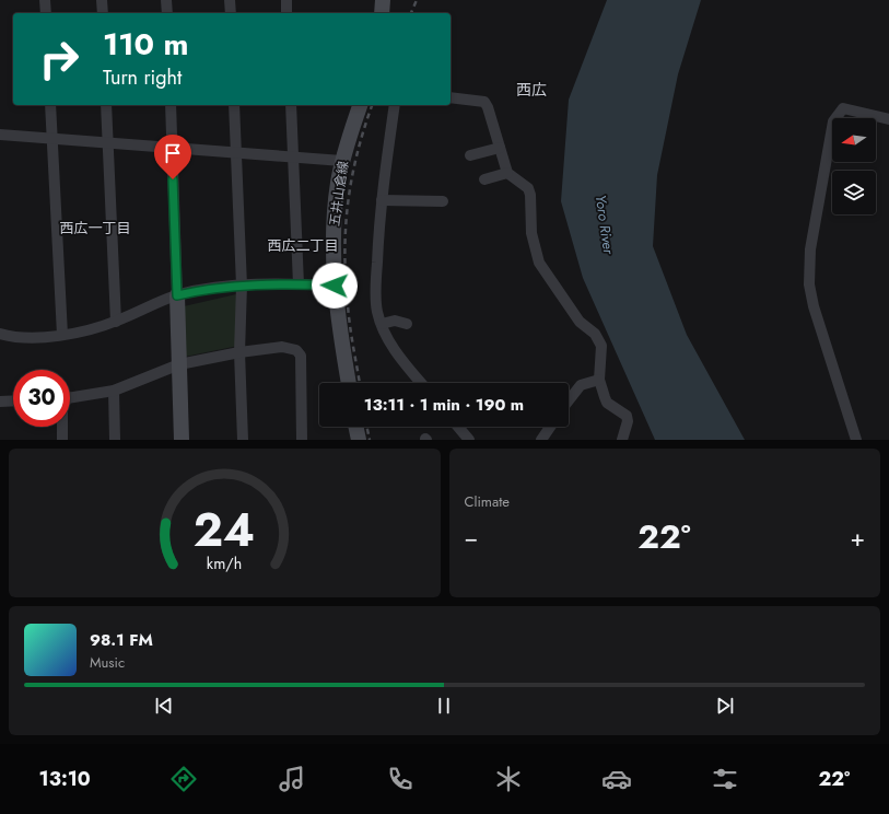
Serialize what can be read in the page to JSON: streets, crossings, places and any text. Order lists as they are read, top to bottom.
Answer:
{
  "streets": {
    "main road": ["五井山倉線"]
  },
  "districts": ["西広", "西広一丁目", "西広二丁目"],
  "water": ["Yoro River"],
  "north": "left",
  "page": {
    "turn": ["110 m", "Turn right"],
    "limit": "30",
    "trip": "13:11 · 1 min · 190 m",
    "tile": "Climate",
    "heat": ["−", "22°", "+"],
    "song": ["98.1 FM", "Music"],
    "tabs": ["13:10", "22°"],
    "gauge": ["24", "km/h"]
  }
}
